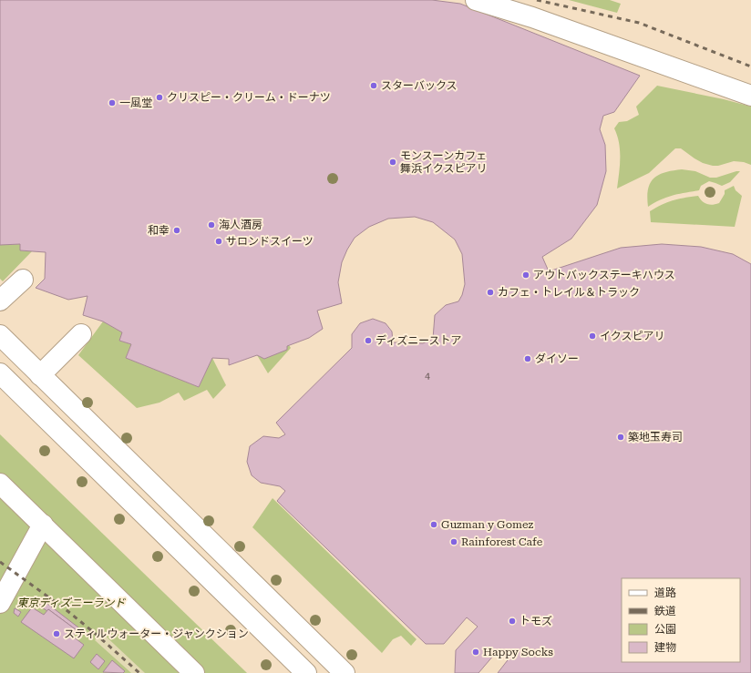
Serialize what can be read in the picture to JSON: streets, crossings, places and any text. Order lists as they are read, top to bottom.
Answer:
{
  "parks": ["東京ディズニーランド"],
  "places": [
    "スターバックス",
    "クリスピー・クリーム・ドーナツ",
    "一風堂",
    "モンスーンカフェ 舞浜イクスピアリ",
    "海人酒房",
    "和幸",
    "サロンドスイーツ",
    "アウトバックステーキハウス",
    "カフェ・トレイル＆トラック",
    "イクスピアリ",
    "ディズニーストア",
    "ダイソー",
    "築地玉寿司",
    "Guzman y Gomez",
    "Rainforest Cafe",
    "トモズ",
    "スティルウォーター・ジャンクション",
    "Happy Socks"
  ],
  "house_numbers": ["4"],
  "legend": [
    "道路",
    "鉄道",
    "公園",
    "建物"
  ]
}
